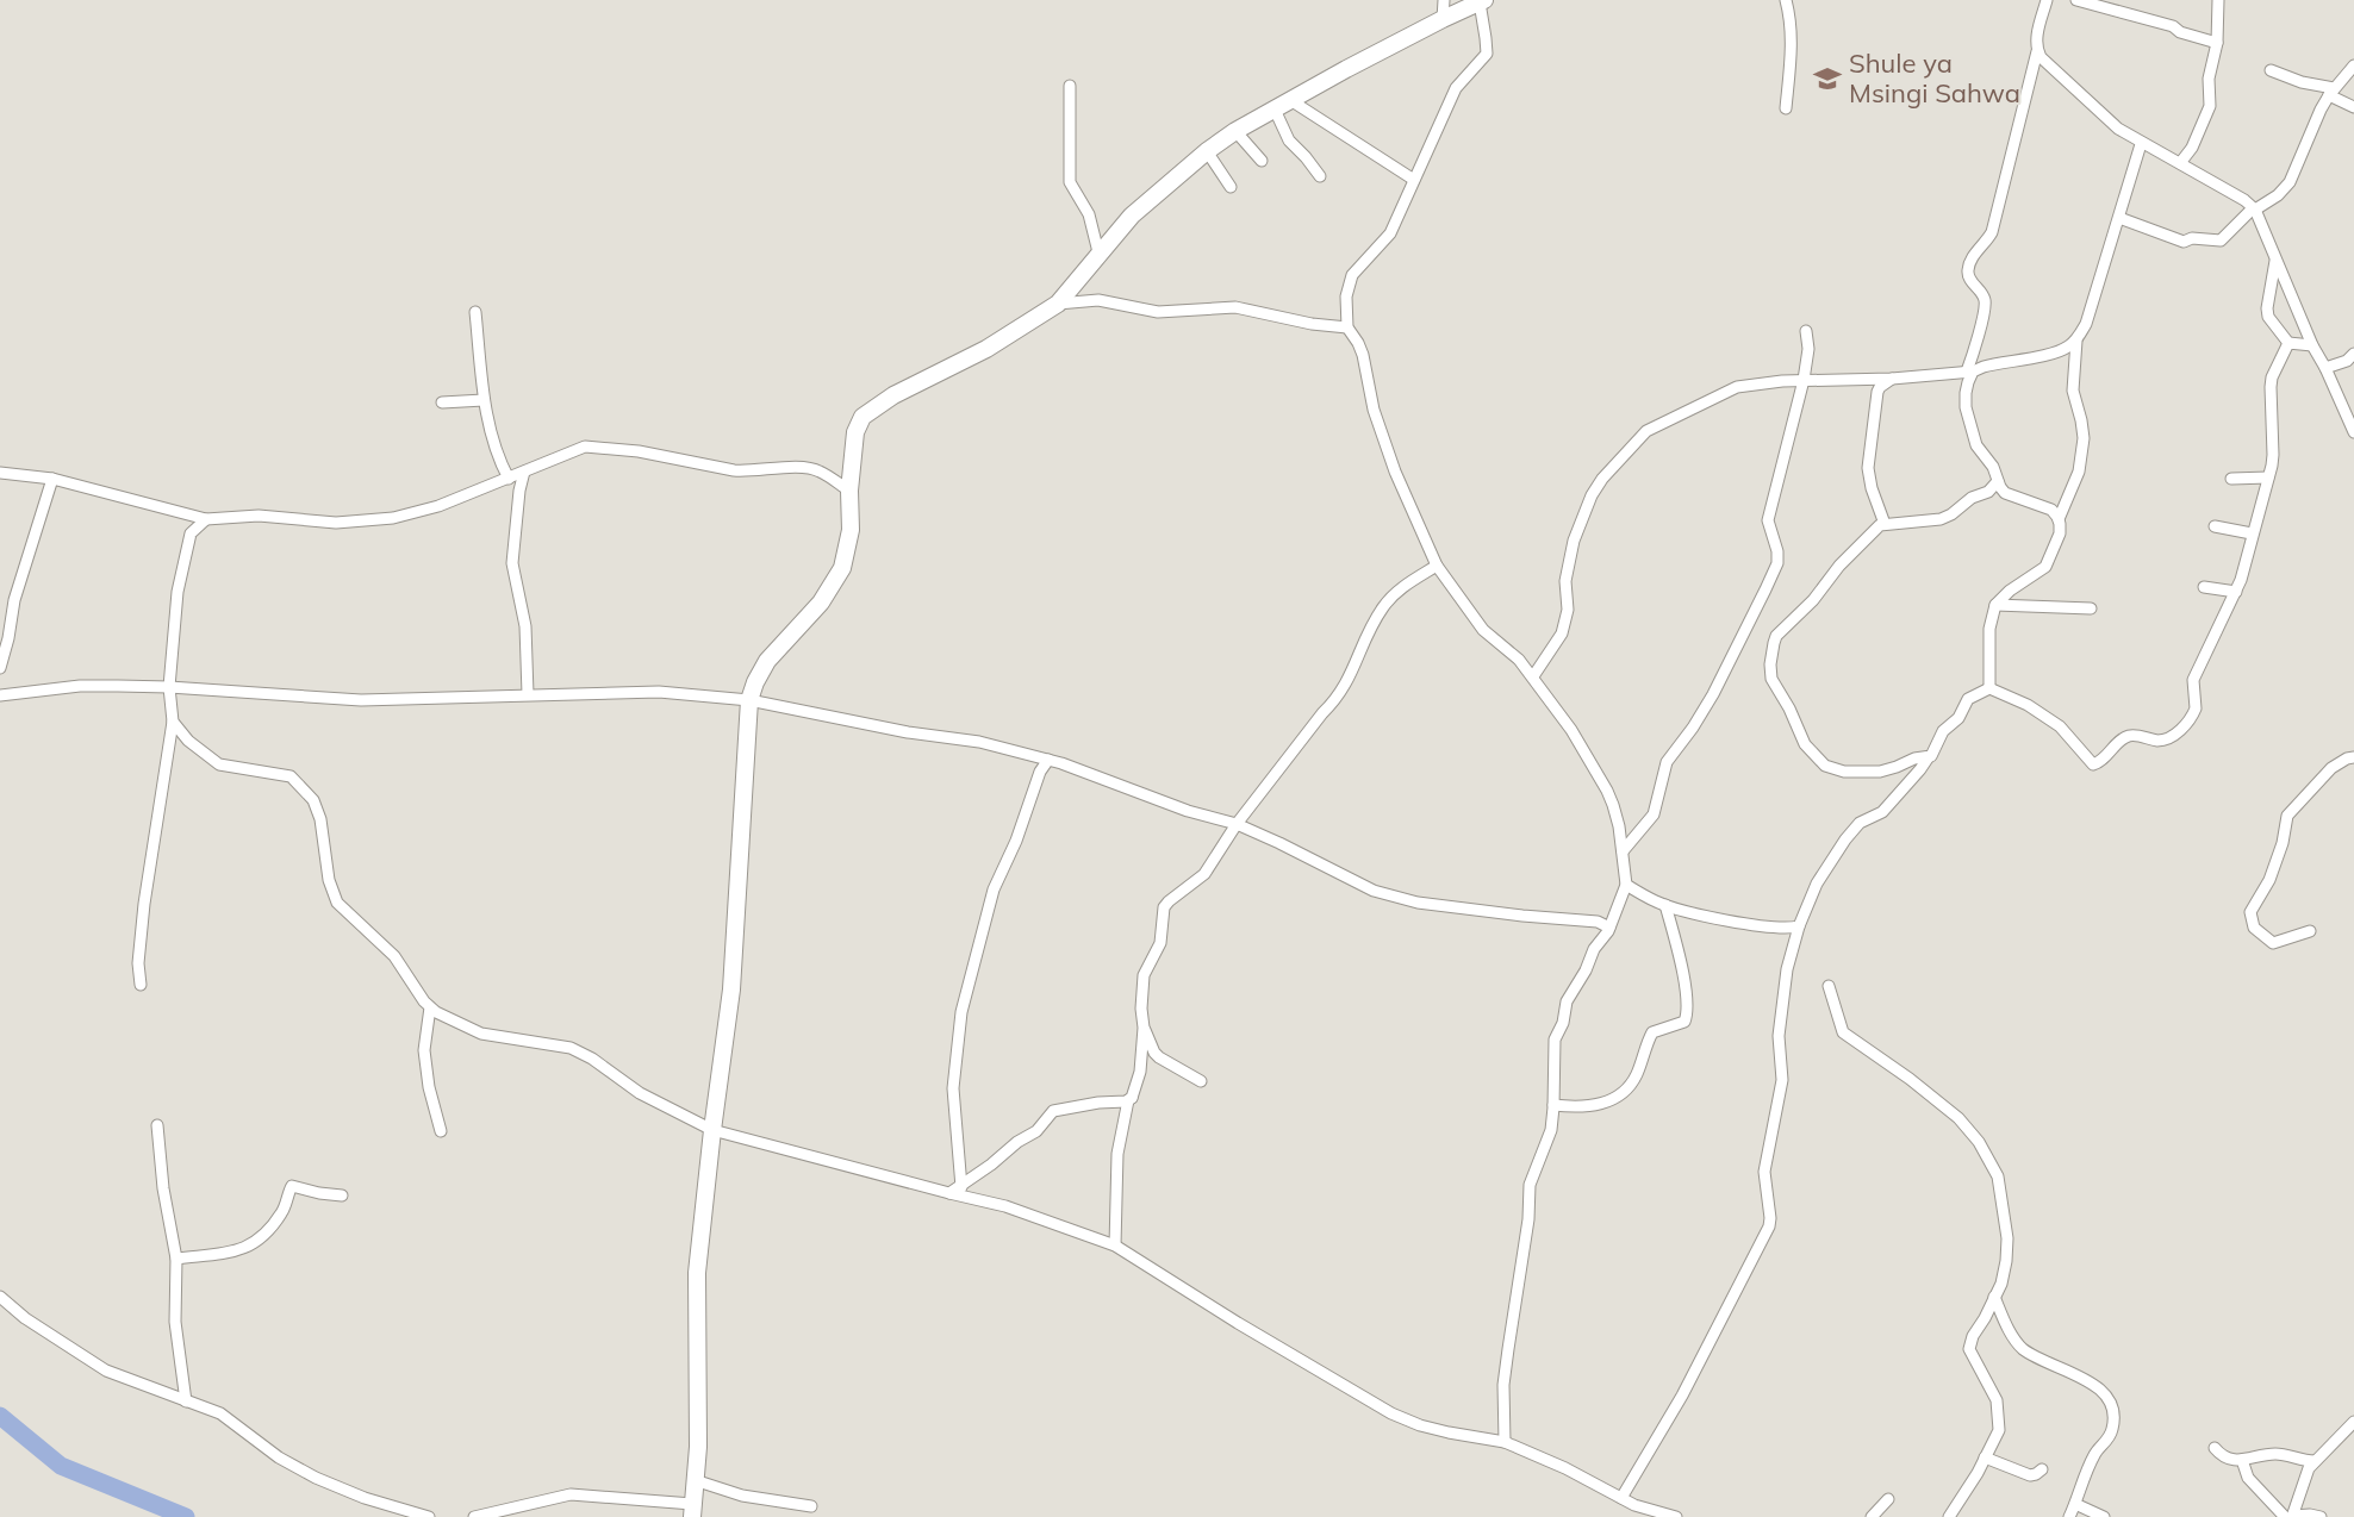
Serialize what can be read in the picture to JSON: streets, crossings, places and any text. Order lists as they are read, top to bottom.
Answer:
{
  "places": {
    "school or university": ["Shule ya Msingi Sahwa"]
  }
}
